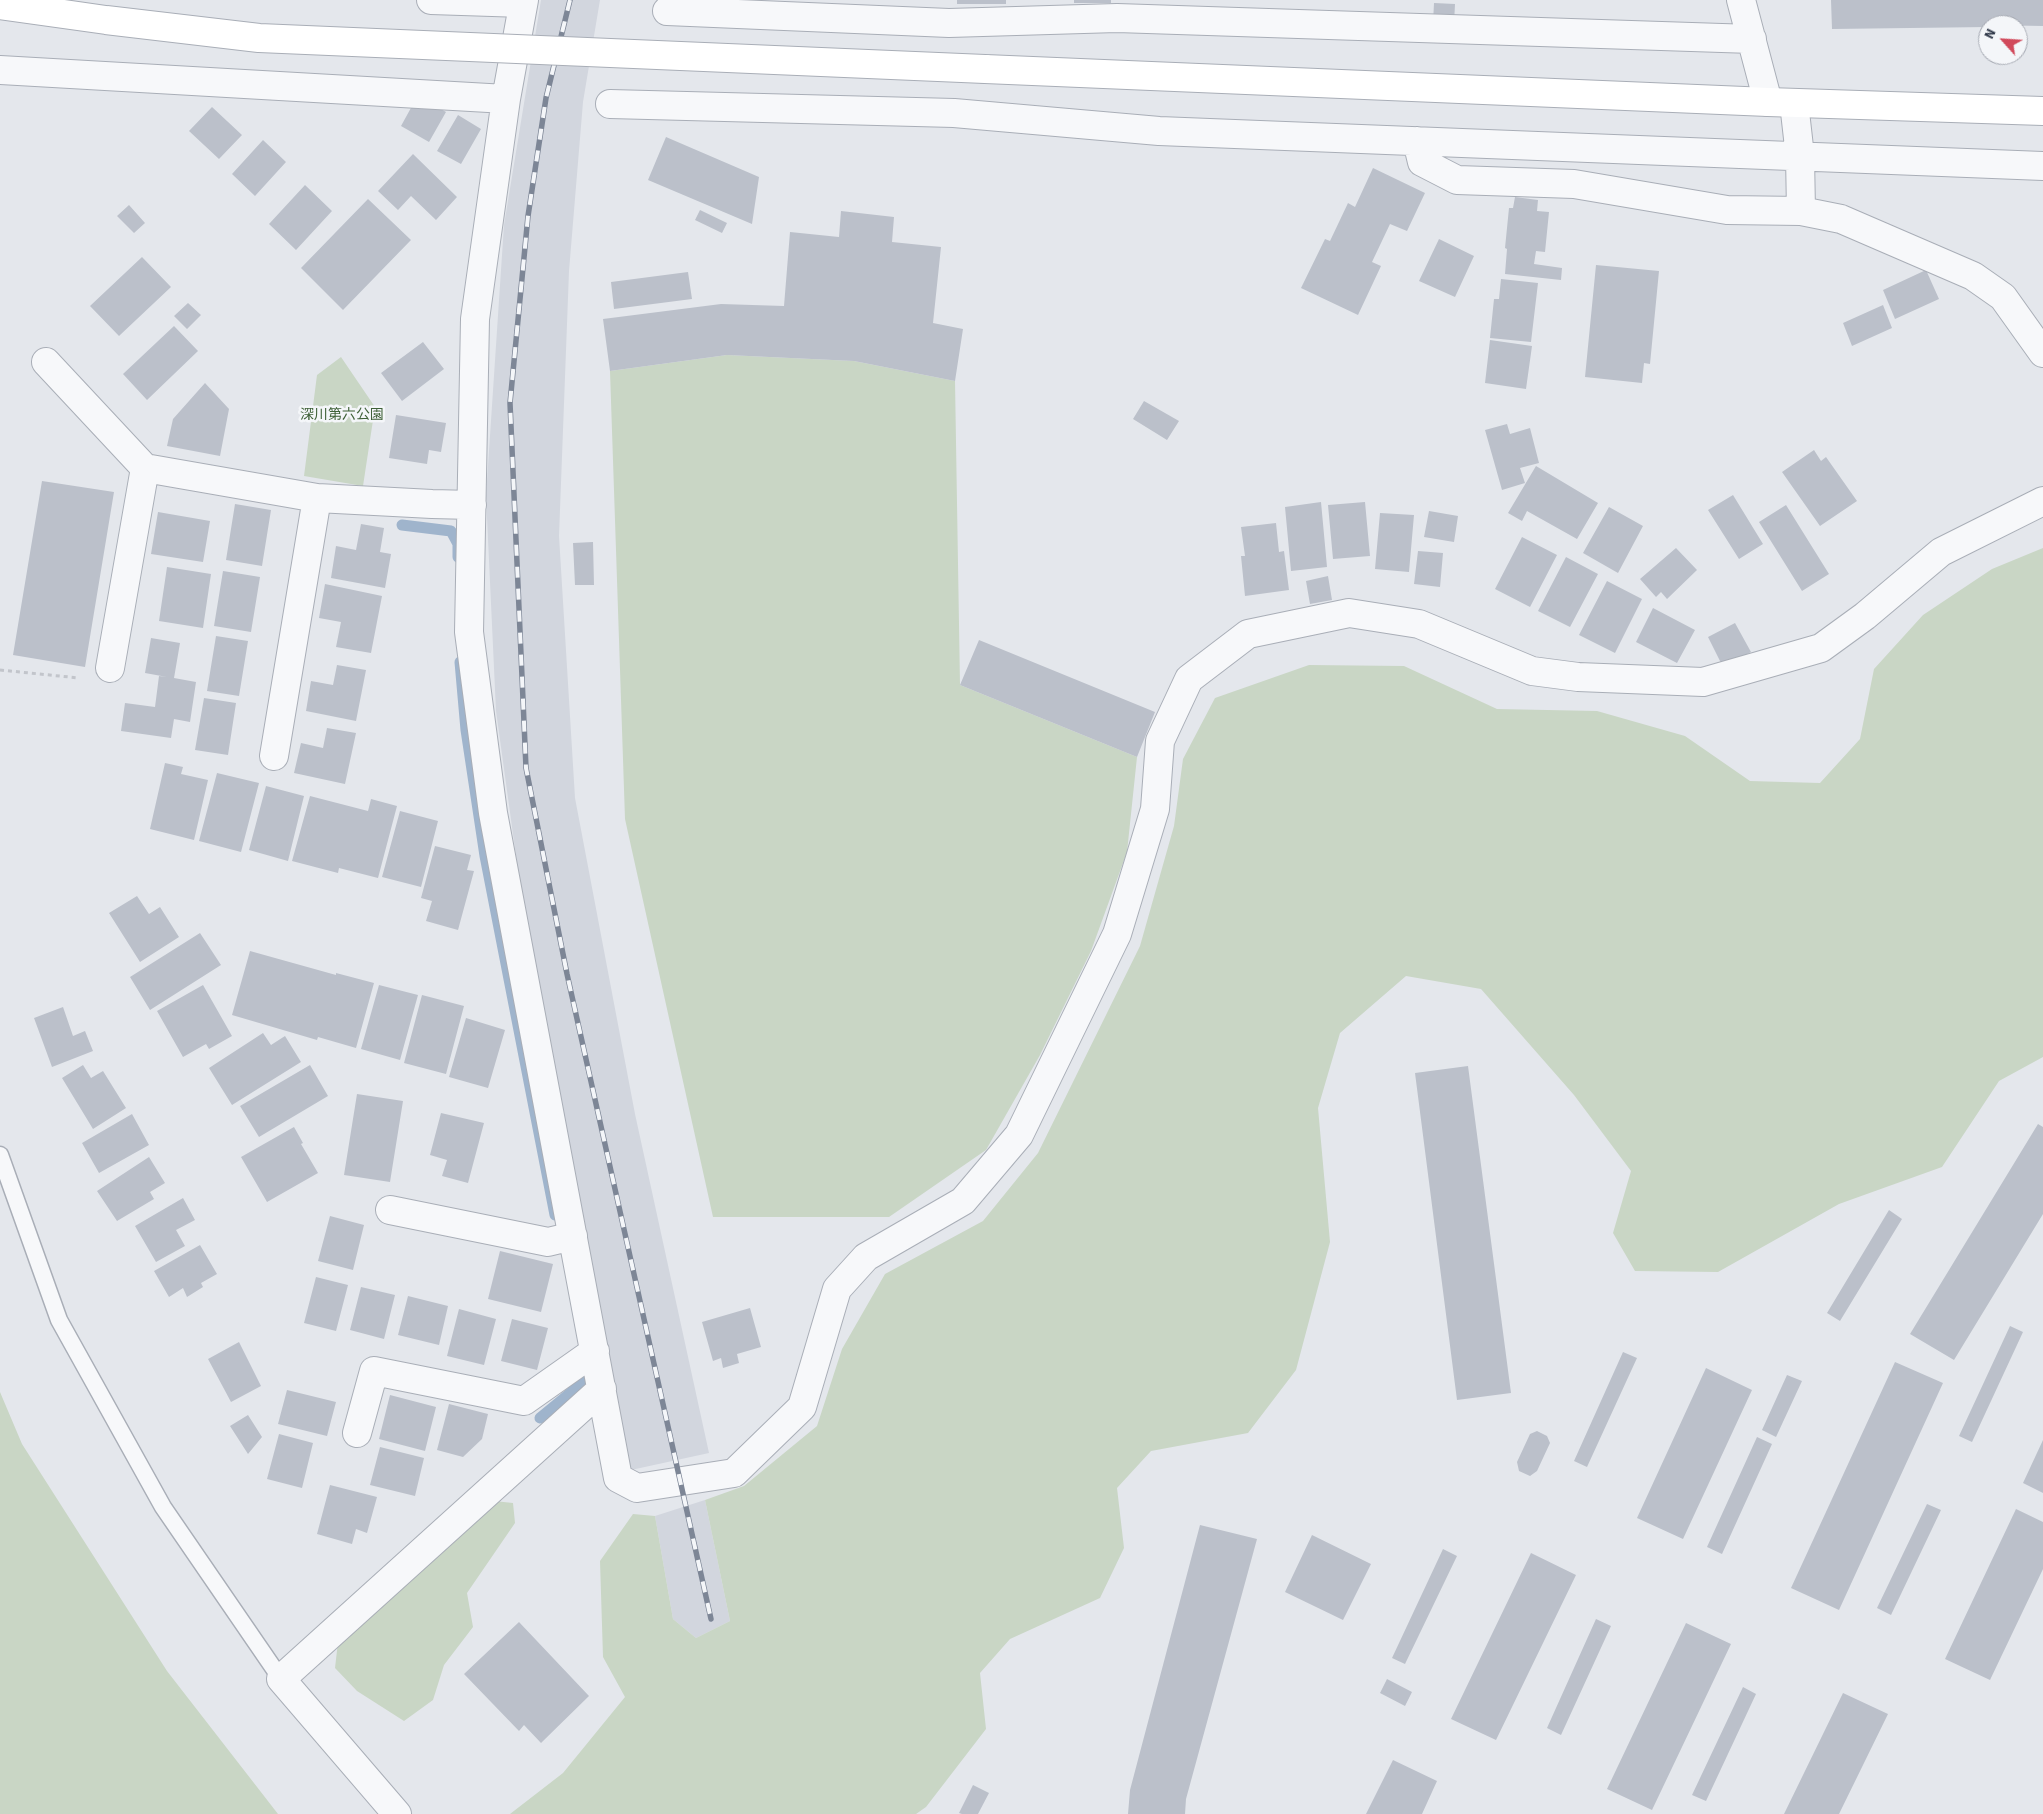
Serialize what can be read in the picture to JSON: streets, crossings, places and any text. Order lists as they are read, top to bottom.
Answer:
{
  "parks": ["深川第六公園"],
  "north": "top left"
}
